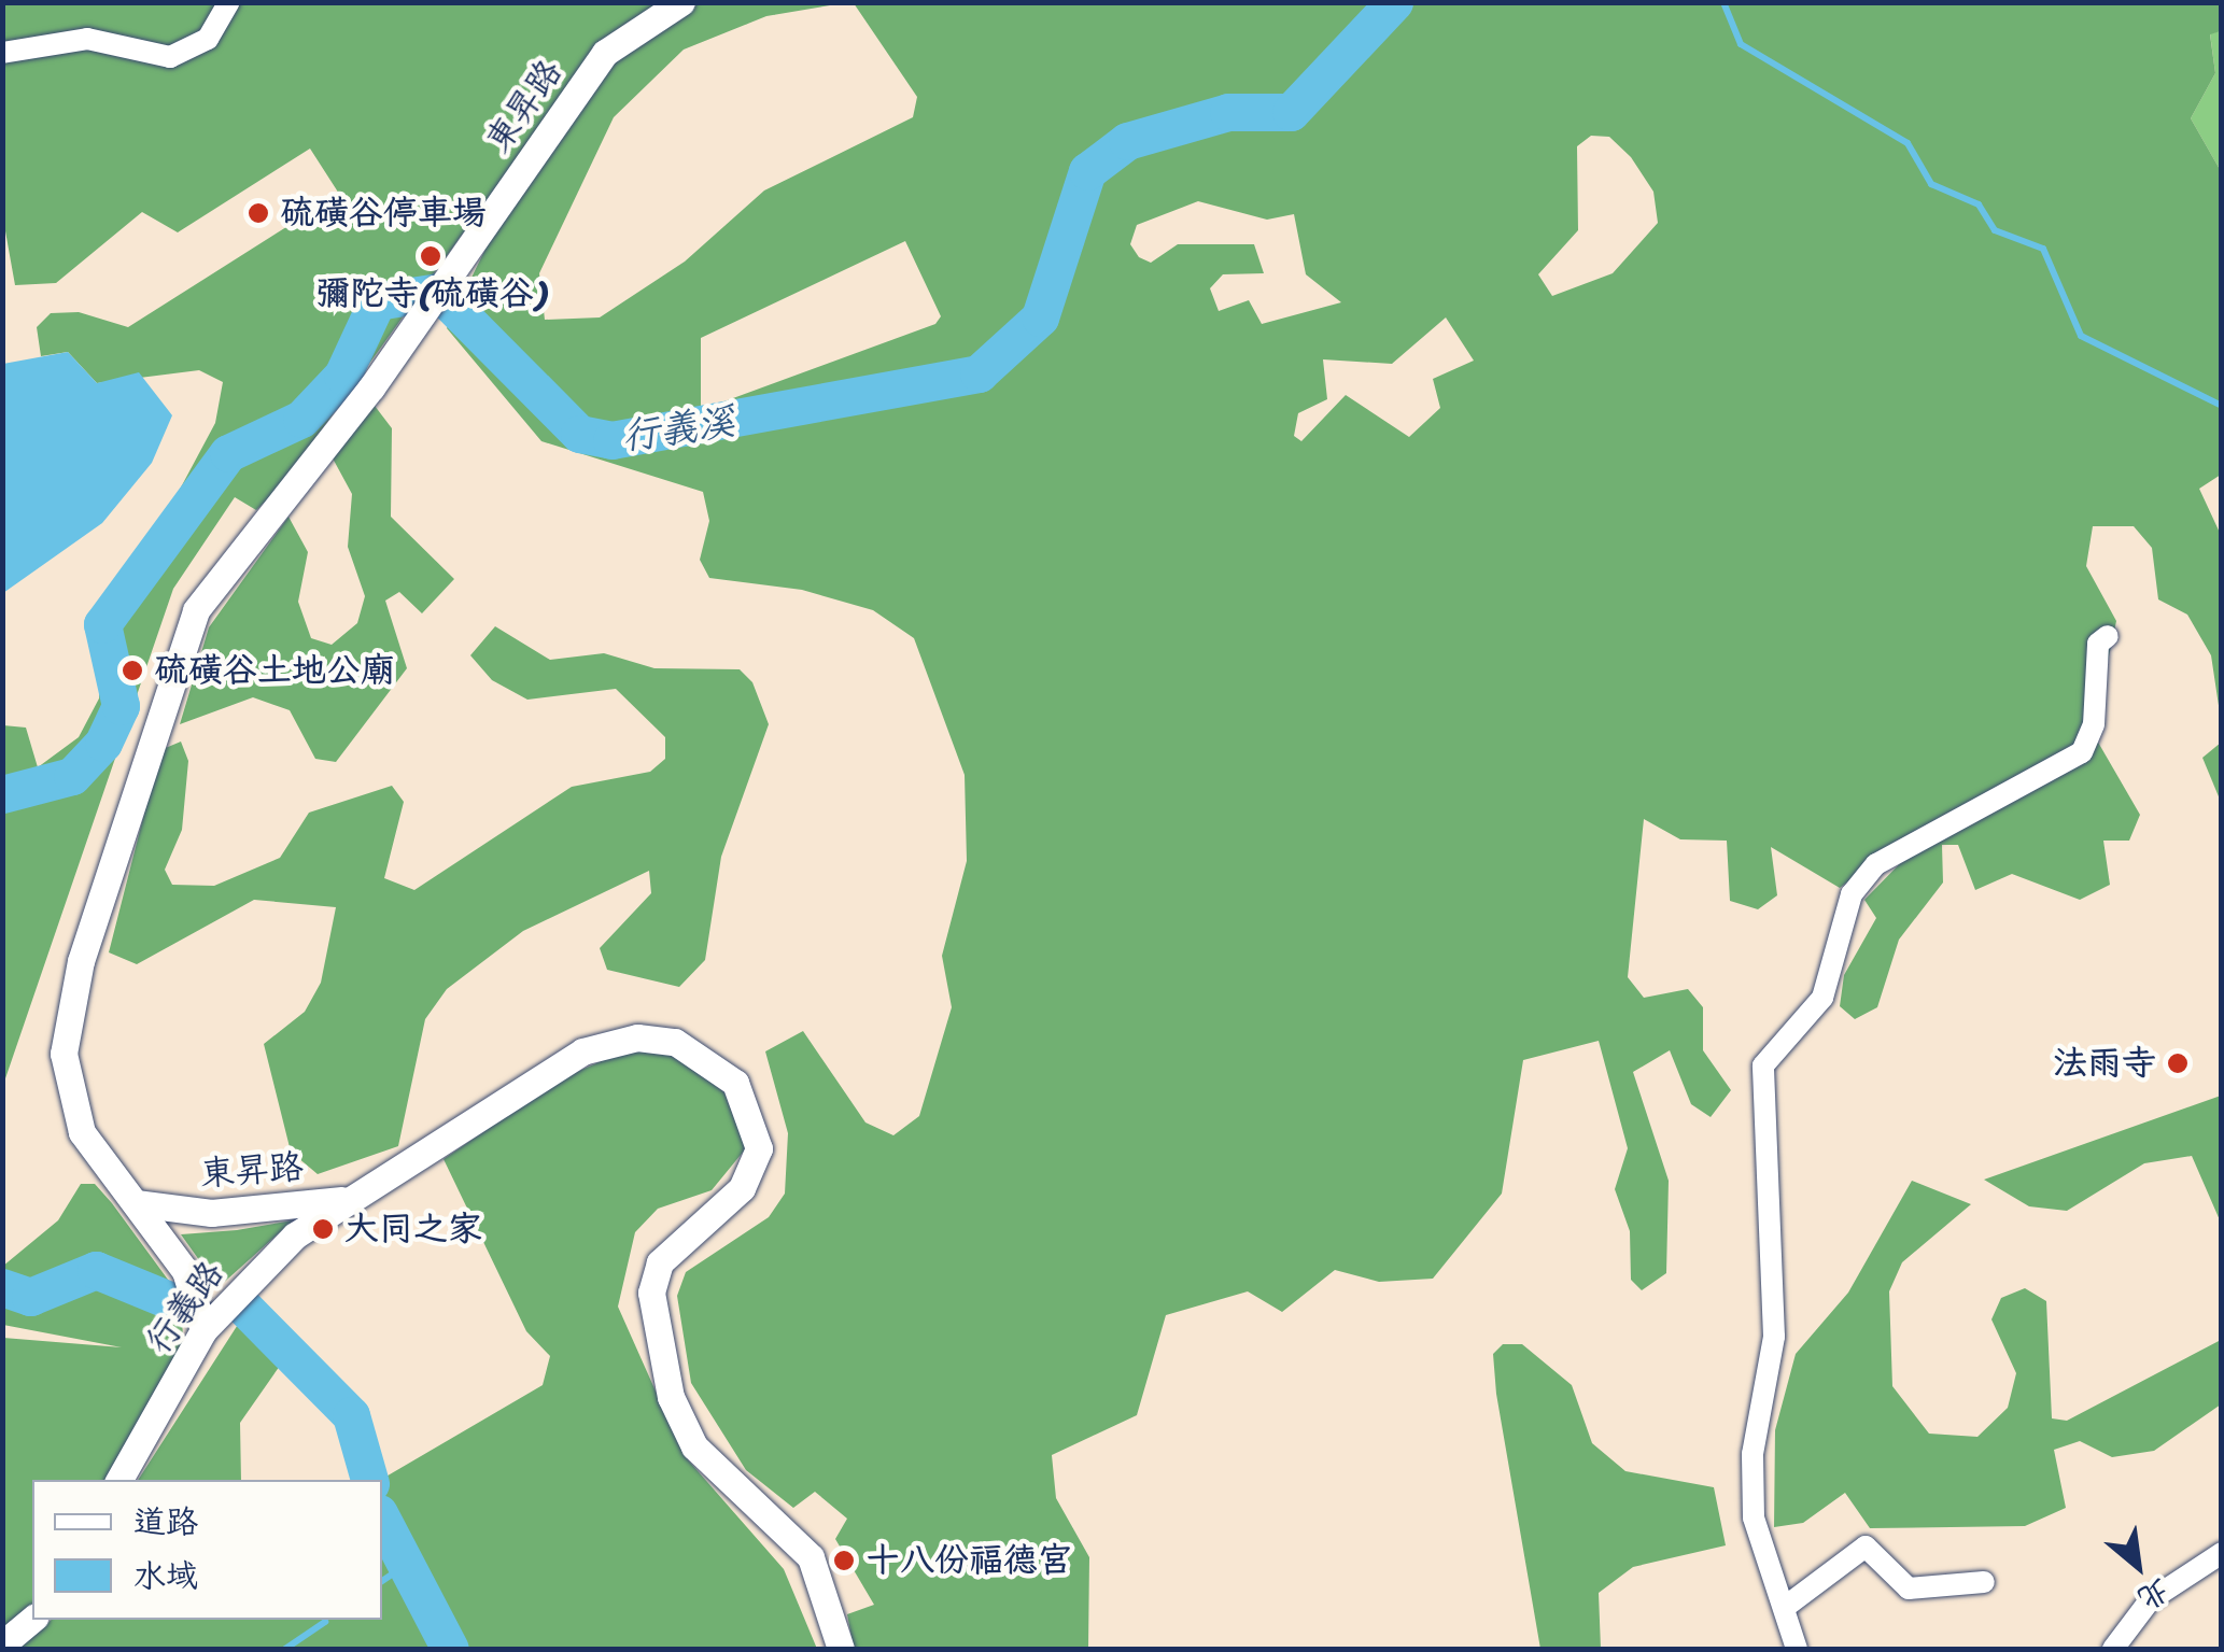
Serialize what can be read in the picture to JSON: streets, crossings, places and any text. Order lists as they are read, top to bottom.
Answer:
{
  "streets": {
    "street": ["東昇路", "行義路"]
  },
  "crossings": [
    ["東昇路", "行義路"]
  ],
  "water": ["行義溪"],
  "places": [
    "硫磺谷停車場",
    "彌陀寺(硫磺谷)",
    "硫磺谷土地公廟",
    "法雨寺",
    "大同之家",
    "十八份福德宮"
  ],
  "legend": ["道路", "水域"],
  "north": "bottom right"
}
